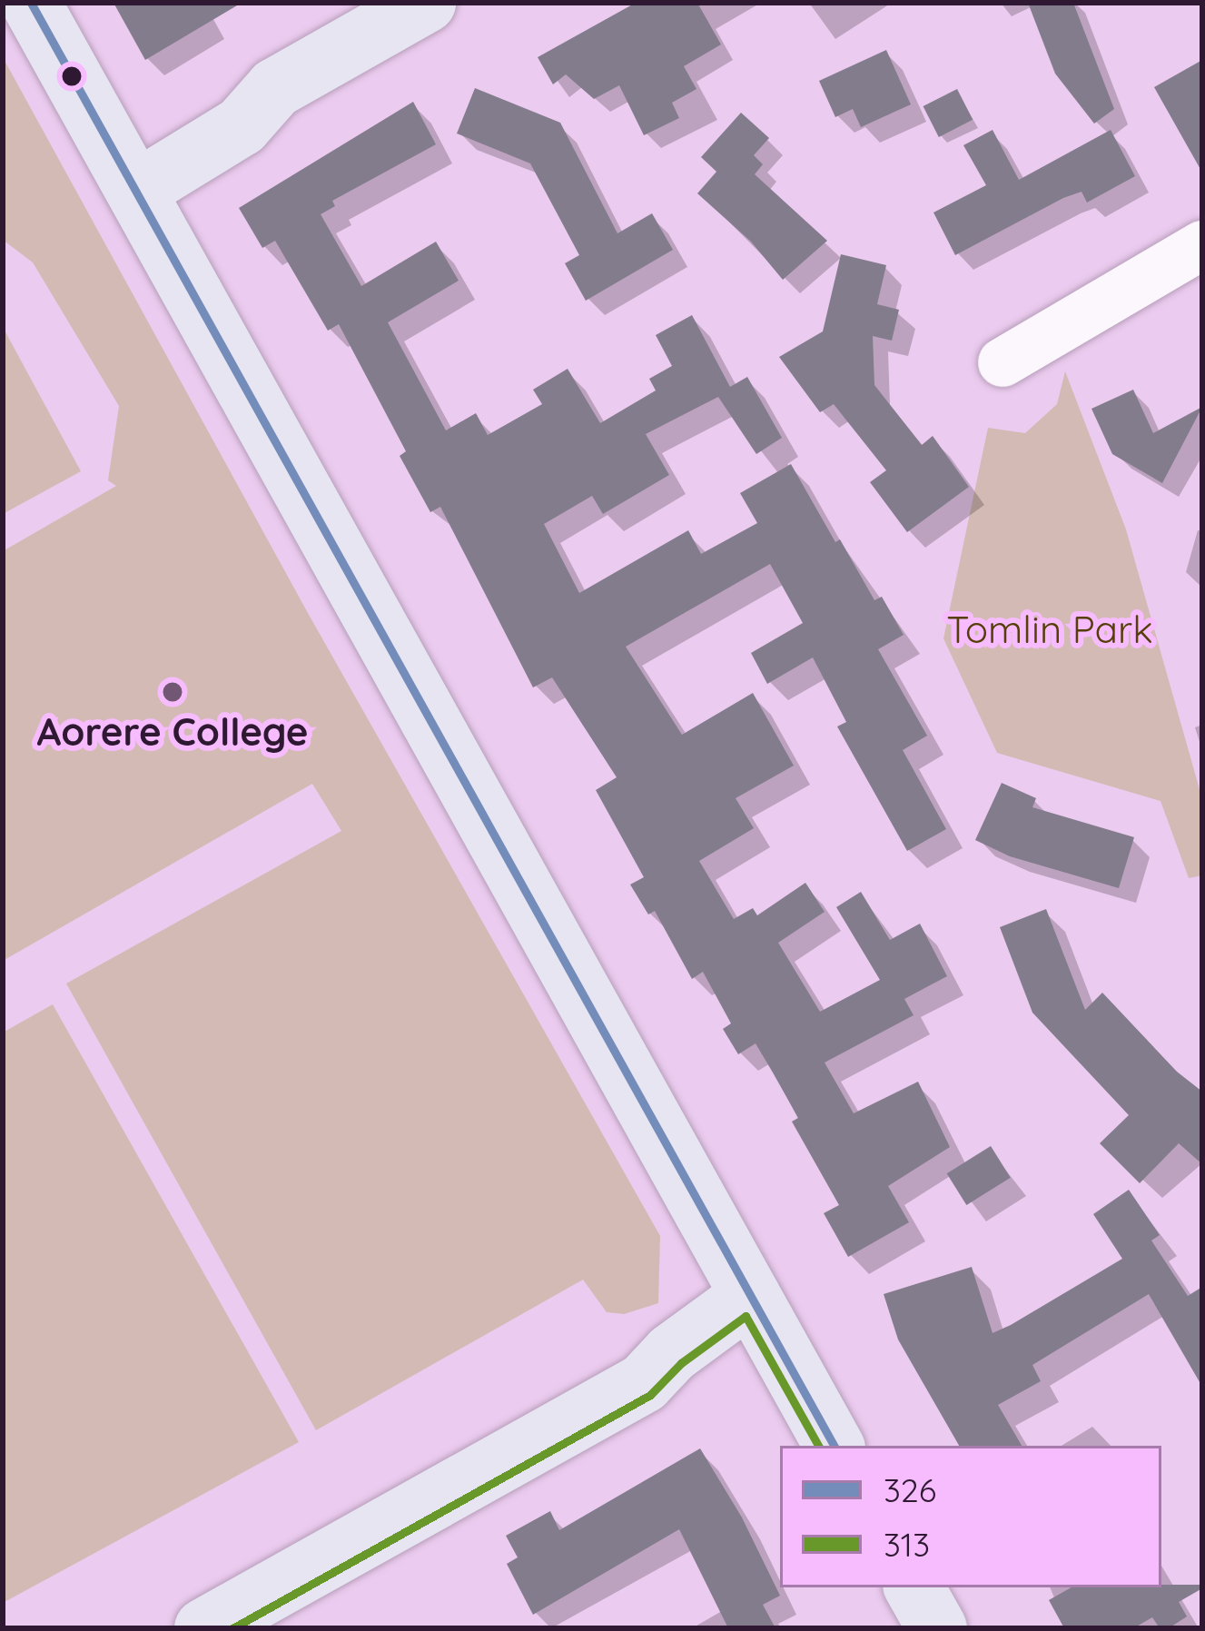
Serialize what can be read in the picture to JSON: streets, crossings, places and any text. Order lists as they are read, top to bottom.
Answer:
{
  "parks": ["Tomlin Park"],
  "places": ["Aorere College"],
  "lines": ["transit line 326", "transit line 313"],
  "legend": ["326", "313"]
}
